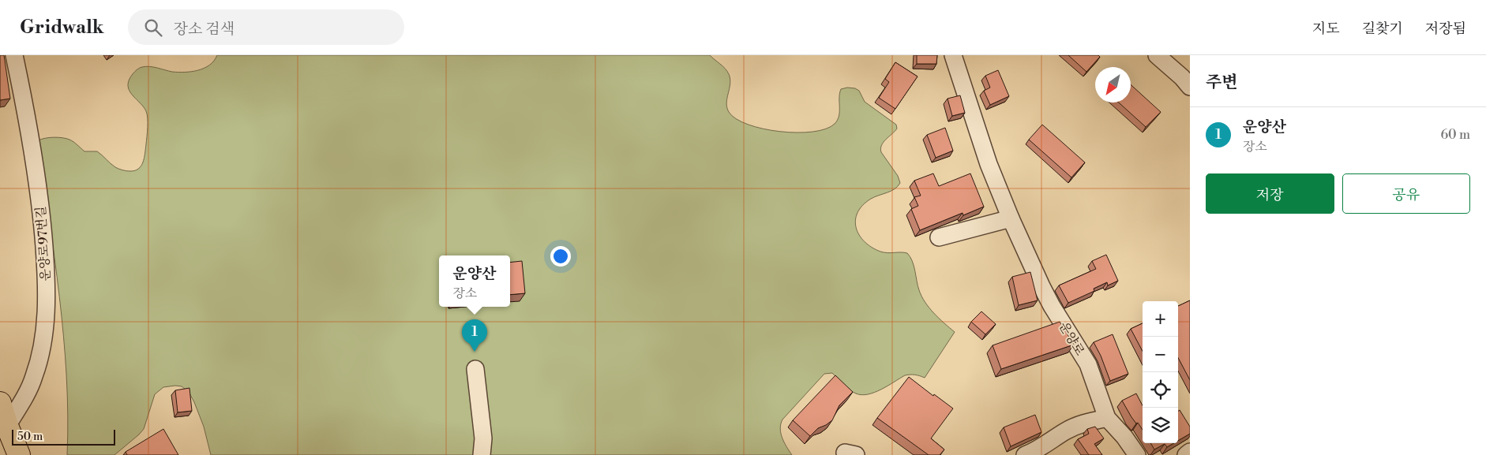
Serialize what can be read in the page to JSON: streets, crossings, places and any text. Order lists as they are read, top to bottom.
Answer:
{
  "streets": {
    "street": ["운양로97번길", "운양로"]
  },
  "scale_bar": "50 m",
  "north": "bottom left",
  "page": {
    "header": "Gridwalk",
    "search": "장소 검색",
    "nav": ["지도", "길찾기", "저장됨"],
    "heading": "주변",
    "list": [
      {
        "mark": "1",
        "name": "운양산",
        "note": "장소",
        "value": "60 m"
      }
    ],
    "buttons": ["저장", "공유"],
    "popup": ["운양산", "장소"],
    "map_buttons": ["+", "−"],
    "pins": "1",
    "scale": "50 m"
  }
}
